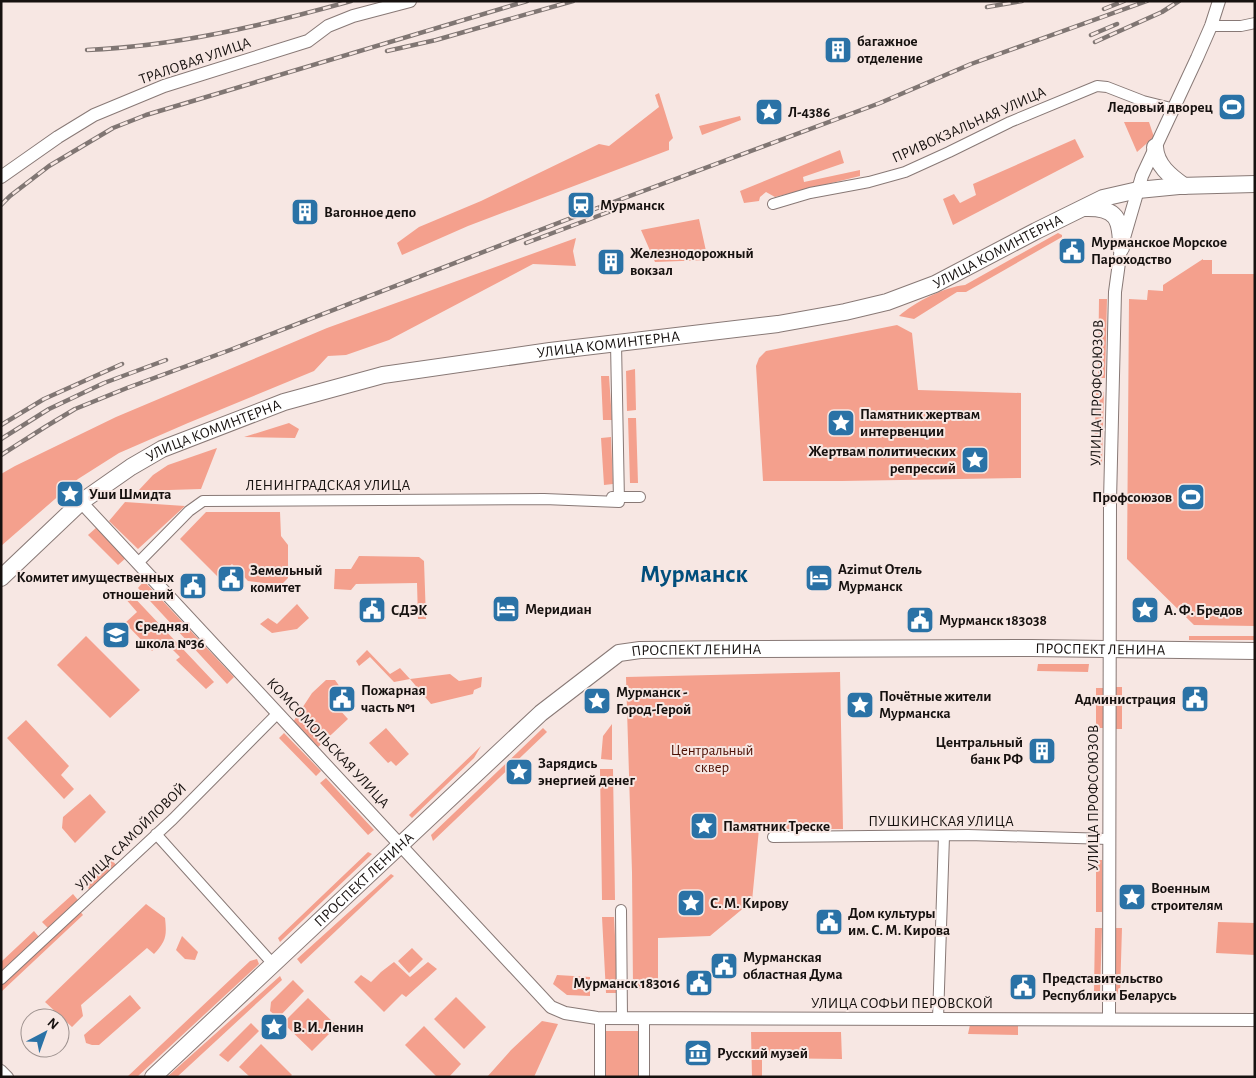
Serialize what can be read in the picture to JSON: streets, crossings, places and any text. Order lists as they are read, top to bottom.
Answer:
{
  "streets": {
    "main road": ["УЛИЦА КОМИНТЕРНА", "ПРОСПЕКТ ЛЕНИНА"],
    "street": [
      "ТРАЛОВАЯ УЛИЦА",
      "ПРИВОКЗАЛЬНАЯ УЛИЦА",
      "УЛИЦА ПРОФСОЮЗОВ",
      "ЛЕНИНГРАДСКАЯ УЛИЦА",
      "КОМСОМОЛЬСКАЯ УЛИЦА",
      "ПУШКИНСКАЯ УЛИЦА",
      "УЛИЦА САМОЙЛОВОЙ",
      "УЛИЦА СОФЬИ ПЕРОВСКОЙ"
    ]
  },
  "crossings": [
    ["ПРИВОКЗАЛЬНАЯ УЛИЦА", "УЛИЦА ПРОФСОЮЗОВ"],
    ["УЛИЦА КОМИНТЕРНА", "УЛИЦА ПРОФСОЮЗОВ"],
    ["УЛИЦА КОМИНТЕРНА", "КОМСОМОЛЬСКАЯ УЛИЦА"],
    ["УЛИЦА ПРОФСОЮЗОВ", "ПРОСПЕКТ ЛЕНИНА"],
    ["УЛИЦА ПРОФСОЮЗОВ", "ПУШКИНСКАЯ УЛИЦА"],
    ["УЛИЦА ПРОФСОЮЗОВ", "УЛИЦА СОФЬИ ПЕРОВСКОЙ"],
    ["ЛЕНИНГРАДСКАЯ УЛИЦА", "КОМСОМОЛЬСКАЯ УЛИЦА"],
    ["ПРОСПЕКТ ЛЕНИНА", "КОМСОМОЛЬСКАЯ УЛИЦА"],
    ["КОМСОМОЛЬСКАЯ УЛИЦА", "УЛИЦА САМОЙЛОВОЙ"],
    ["КОМСОМОЛЬСКАЯ УЛИЦА", "УЛИЦА СОФЬИ ПЕРОВСКОЙ"]
  ],
  "districts": ["Мурманск"],
  "parks": ["Центральный сквер"],
  "places": {
    "building": [
      "багажное отделение",
      "Вагонное депо",
      "Железнодорожный вокзал",
      "Центральный банк РФ"
    ],
    "sports": ["Ледовый дворец", "Профсоюзов"],
    "place": [
      "Л-4386",
      "Памятник жертвам интервенции",
      "Жертвам политических репрессий",
      "Уши Шмидта",
      "А. Ф. Бредов",
      "Мурманск - Город-Герой",
      "Почётные жители Мурманска",
      "Зарядись энергией денег",
      "Памятник Треске",
      "Военным строителям",
      "С. М. Кирову",
      "В. И. Ленин"
    ],
    "station": ["Мурманск"],
    "public building": [
      "Мурманское Морское Пароходство",
      "Земельный комитет",
      "Комитет имущественных отношений",
      "СДЭК",
      "Мурманск 183038",
      "Пожарная часть №1",
      "Администрация",
      "Дом культуры им. С. М. Кирова",
      "Мурманская областная Дума",
      "Мурманск 183016",
      "Представительство Республики Беларусь"
    ],
    "hotel": ["Azimut Отель Мурманск", "Меридиан"],
    "school or university": ["Средняя школа №36"],
    "museum": ["Русский музей"]
  },
  "north": "top right"
}
